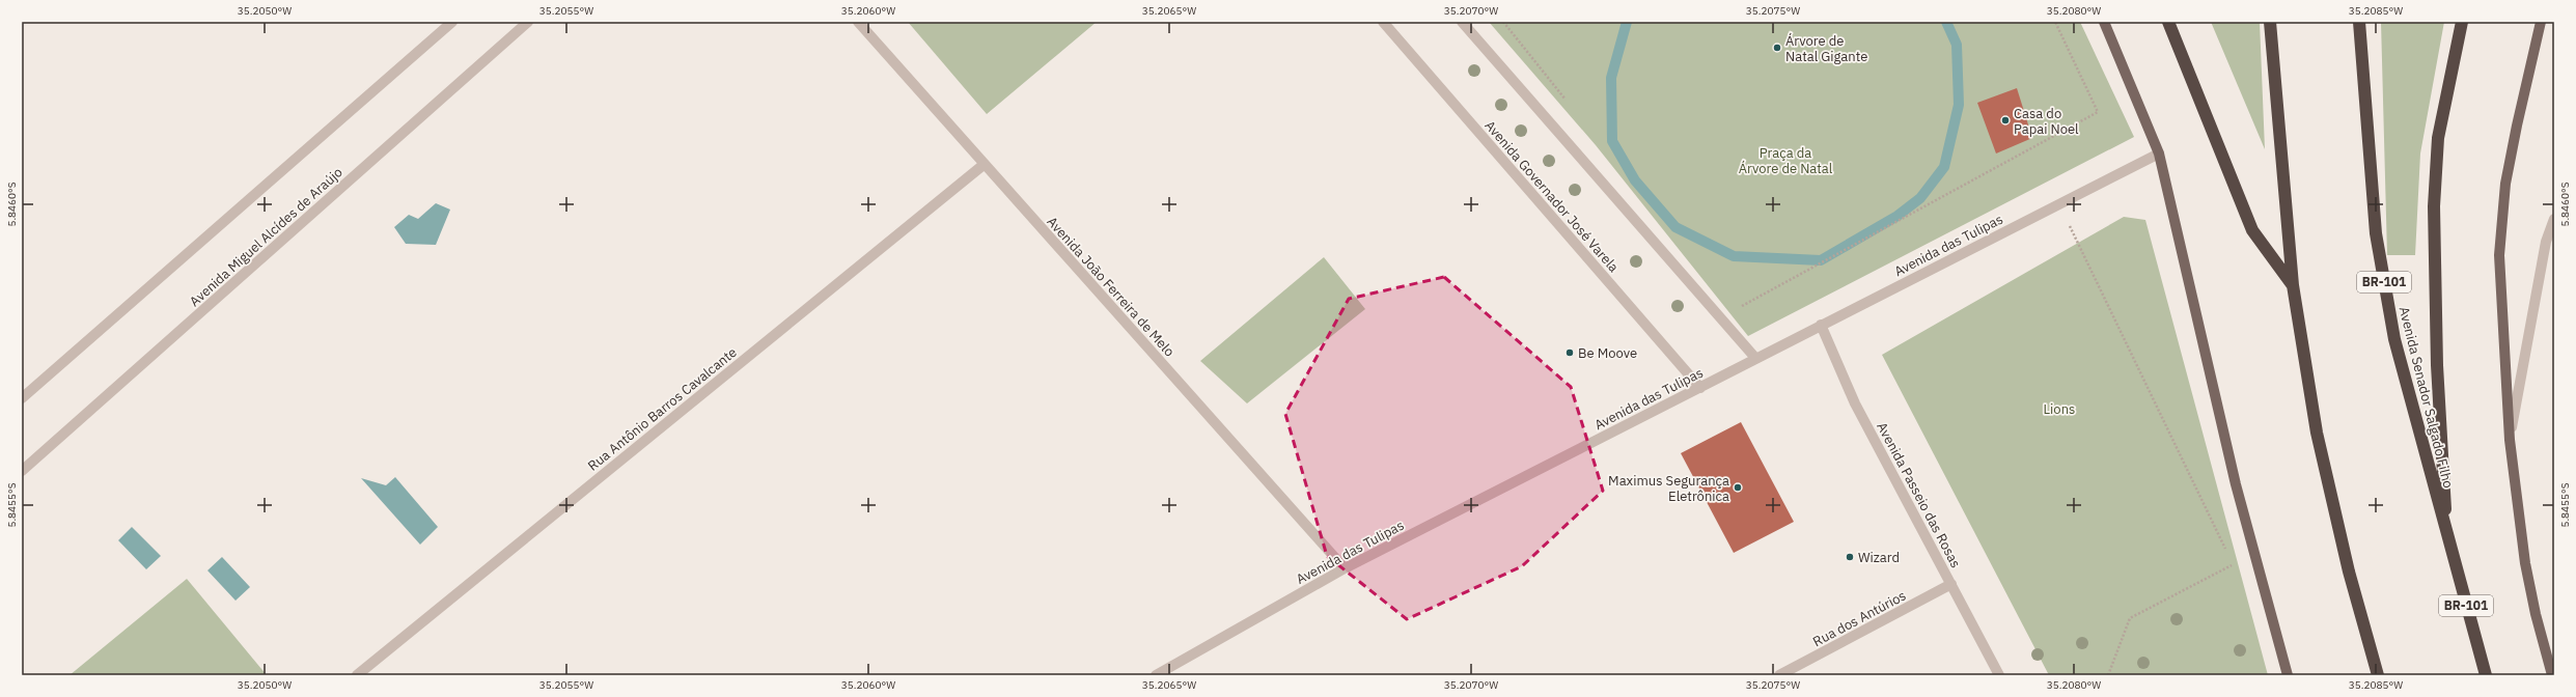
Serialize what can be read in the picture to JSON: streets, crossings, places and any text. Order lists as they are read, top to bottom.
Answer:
{
  "streets": {
    "highway": ["BR-101", "Avenida Senador Salgado Filho"],
    "street": [
      "Avenida Governador José Varela",
      "Avenida Miguel Alcídes de Araújo",
      "Avenida das Tulipas",
      "Avenida João Ferreira de Melo",
      "Rua Antônio Barros Cavalcante",
      "Avenida Passeio das Rosas",
      "Rua dos Antúrios"
    ]
  },
  "crossings": [
    ["Avenida Governador José Varela", "Avenida das Tulipas"],
    ["Avenida das Tulipas", "Avenida João Ferreira de Melo"],
    ["Avenida das Tulipas", "Avenida Passeio das Rosas"],
    ["Avenida João Ferreira de Melo", "Rua Antônio Barros Cavalcante"],
    ["Avenida Passeio das Rosas", "Rua dos Antúrios"]
  ],
  "parks": ["Praça da Árvore de Natal", "Lions"],
  "places": [
    "Árvore de Natal Gigante",
    "Casa do Papai Noel",
    "Be Moove",
    "Maximus Segurança Eletrônica",
    "Wizard"
  ],
  "coordinates": [
    "35.2050°W",
    "35.2055°W",
    "35.2060°W",
    "35.2065°W",
    "35.2070°W",
    "35.2075°W",
    "35.2080°W",
    "35.2085°W",
    "5.8460°S",
    "5.8455°S"
  ]
}
